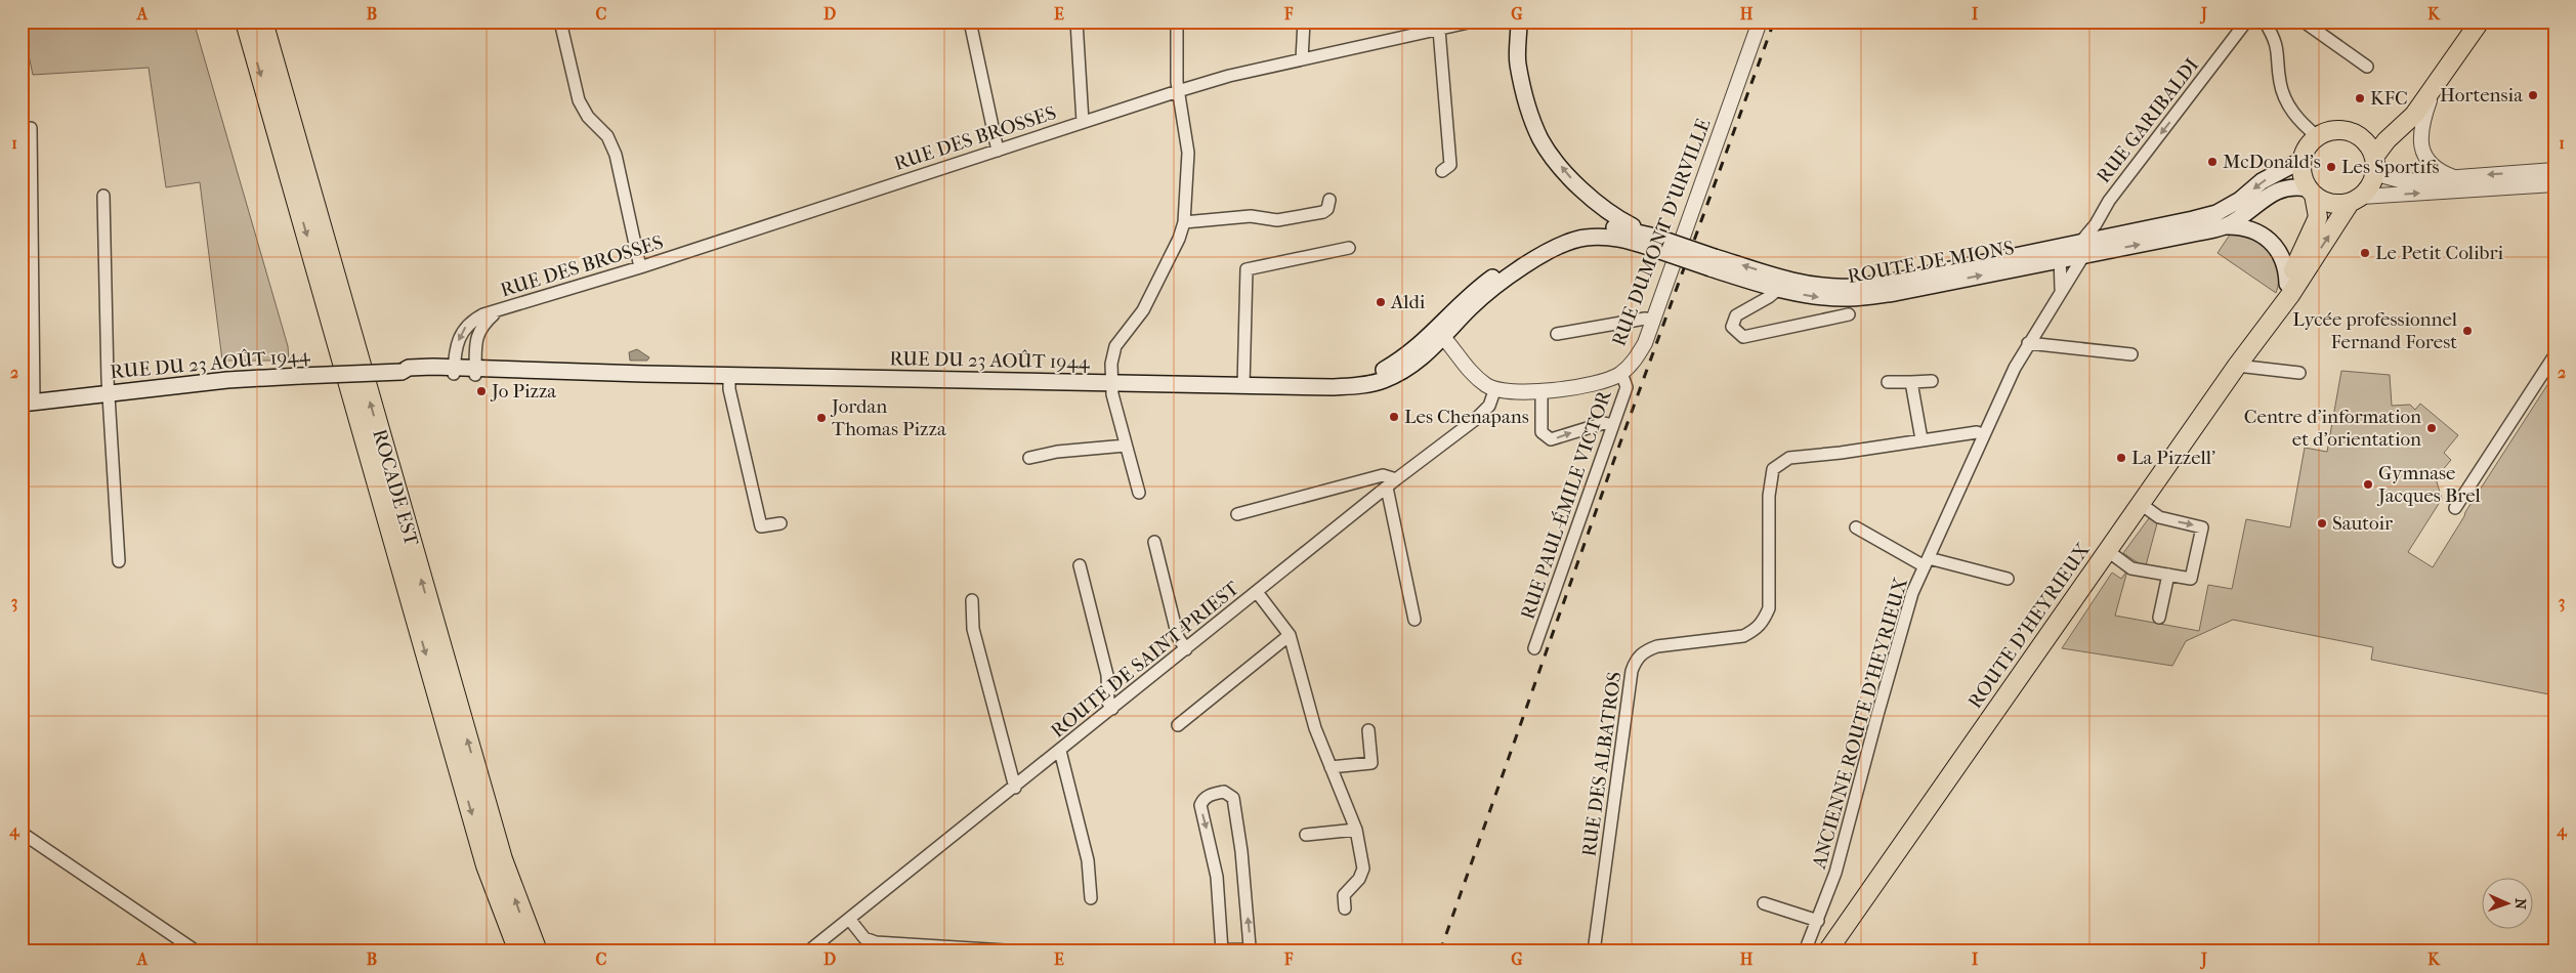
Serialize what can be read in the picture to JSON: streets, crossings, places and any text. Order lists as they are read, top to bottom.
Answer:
{
  "streets": {
    "highway": ["ROCADE EST"],
    "main road": ["ROUTE DE MIONS", "RUE DU 23 AOÛT 1944", "ROUTE D'HEYRIEUX"],
    "street": [
      "RUE GARIBALDI",
      "RUE DES BROSSES",
      "RUE DUMONT D'URVILLE",
      "RUE PAUL-ÉMILE VICTOR",
      "ROUTE DE SAINT-PRIEST",
      "ANCIENNE ROUTE D'HEYRIEUX",
      "RUE DES ALBATROS"
    ]
  },
  "crossings": [
    ["RUE GARIBALDI", "ROUTE DE MIONS"],
    ["RUE GARIBALDI", "ANCIENNE ROUTE D'HEYRIEUX"],
    ["RUE DES BROSSES", "RUE DU 23 AOÛT 1944"],
    ["RUE DUMONT D'URVILLE", "RUE PAUL-ÉMILE VICTOR"],
    ["RUE DUMONT D'URVILLE", "ROUTE DE SAINT-PRIEST"],
    ["ROUTE DE MIONS", "RUE DU 23 AOÛT 1944"],
    ["ROUTE DE MIONS", "ROUTE D'HEYRIEUX"],
    ["ROUTE DE MIONS", "ANCIENNE ROUTE D'HEYRIEUX"],
    ["ANCIENNE ROUTE D'HEYRIEUX", "RUE DES ALBATROS"]
  ],
  "one_way": ["RUE GARIBALDI"],
  "places": [
    "Hortensia",
    "KFC",
    "McDonald's",
    "Les Sportifs",
    "Le Petit Colibri",
    "Aldi",
    "Lycée professionnel Fernand Forest",
    "Jo Pizza",
    "Les Chenapans",
    "Jordan Thomas Pizza",
    "Centre d'information et d'orientation",
    "La Pizzell'",
    "Gymnase Jacques Brel",
    "Sautoir"
  ],
  "north": "right",
  "grid": {
    "columns": [
      "A",
      "B",
      "C",
      "D",
      "E",
      "F",
      "G",
      "H",
      "I",
      "J",
      "K"
    ],
    "rows": [
      "1",
      "2",
      "3",
      "4"
    ]
  }
}
